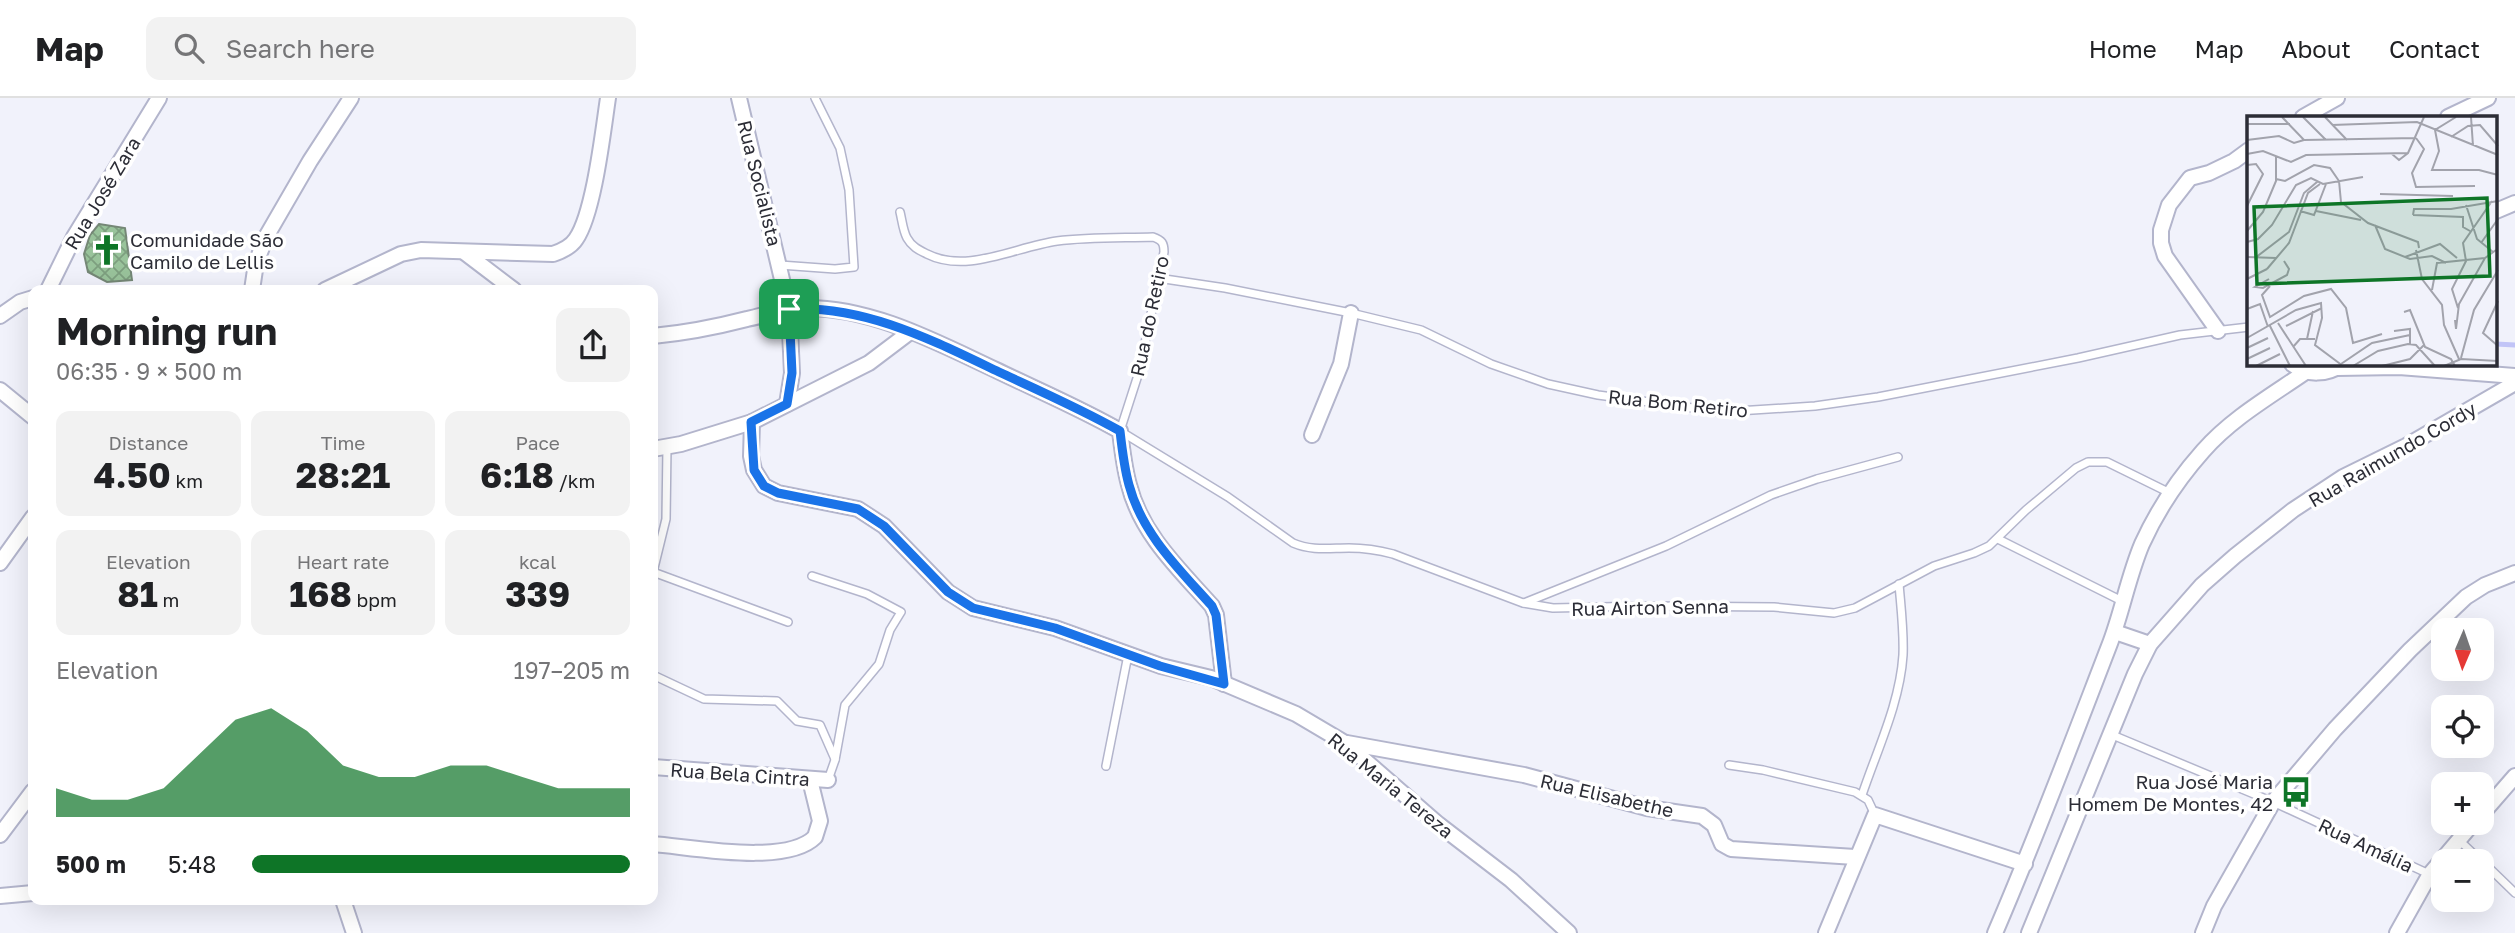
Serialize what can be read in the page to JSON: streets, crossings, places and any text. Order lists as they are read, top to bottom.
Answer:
{
  "streets": {
    "street": [
      "Rua Socialista",
      "Rua José Zara",
      "Rua Raimundo Cordy",
      "Rua Bela Cintra",
      "Rua Maria Tereza",
      "Rua Elisabethe"
    ],
    "lane": [
      "Rua do Retiro",
      "Rua Bom Retiro",
      "Rua Airton Senna",
      "Rua Amália"
    ]
  },
  "crossings": [
    ["Rua do Retiro", "Rua Bom Retiro"],
    ["Rua do Retiro", "Rua Airton Senna"],
    ["Rua Raimundo Cordy", "Rua Amália"],
    ["Rua Maria Tereza", "Rua Elisabethe"]
  ],
  "places": {
    "church": ["Comunidade São Camilo de Lellis"],
    "bus stop": ["Rua José Maria Homem De Montes, 42"]
  },
  "north": "bottom",
  "page": {
    "header": "Map",
    "search": "Search here",
    "nav": [
      "Home",
      "Map",
      "About",
      "Contact"
    ],
    "heading": ["Morning run", "06:35 · 9 × 500 m"],
    "stats": [
      ["Distance", "4.50 km"],
      ["Time", "28:21"],
      ["Pace", "6:18 /km"],
      ["Elevation", "81 m"],
      ["Heart rate", "168 bpm"],
      ["kcal", "339"]
    ],
    "map_buttons": ["+", "−"],
    "chart": ["Elevation", "197–205 m"],
    "list": [
      {
        "name": "500 m",
        "note": "5:48"
      }
    ]
  }
}
